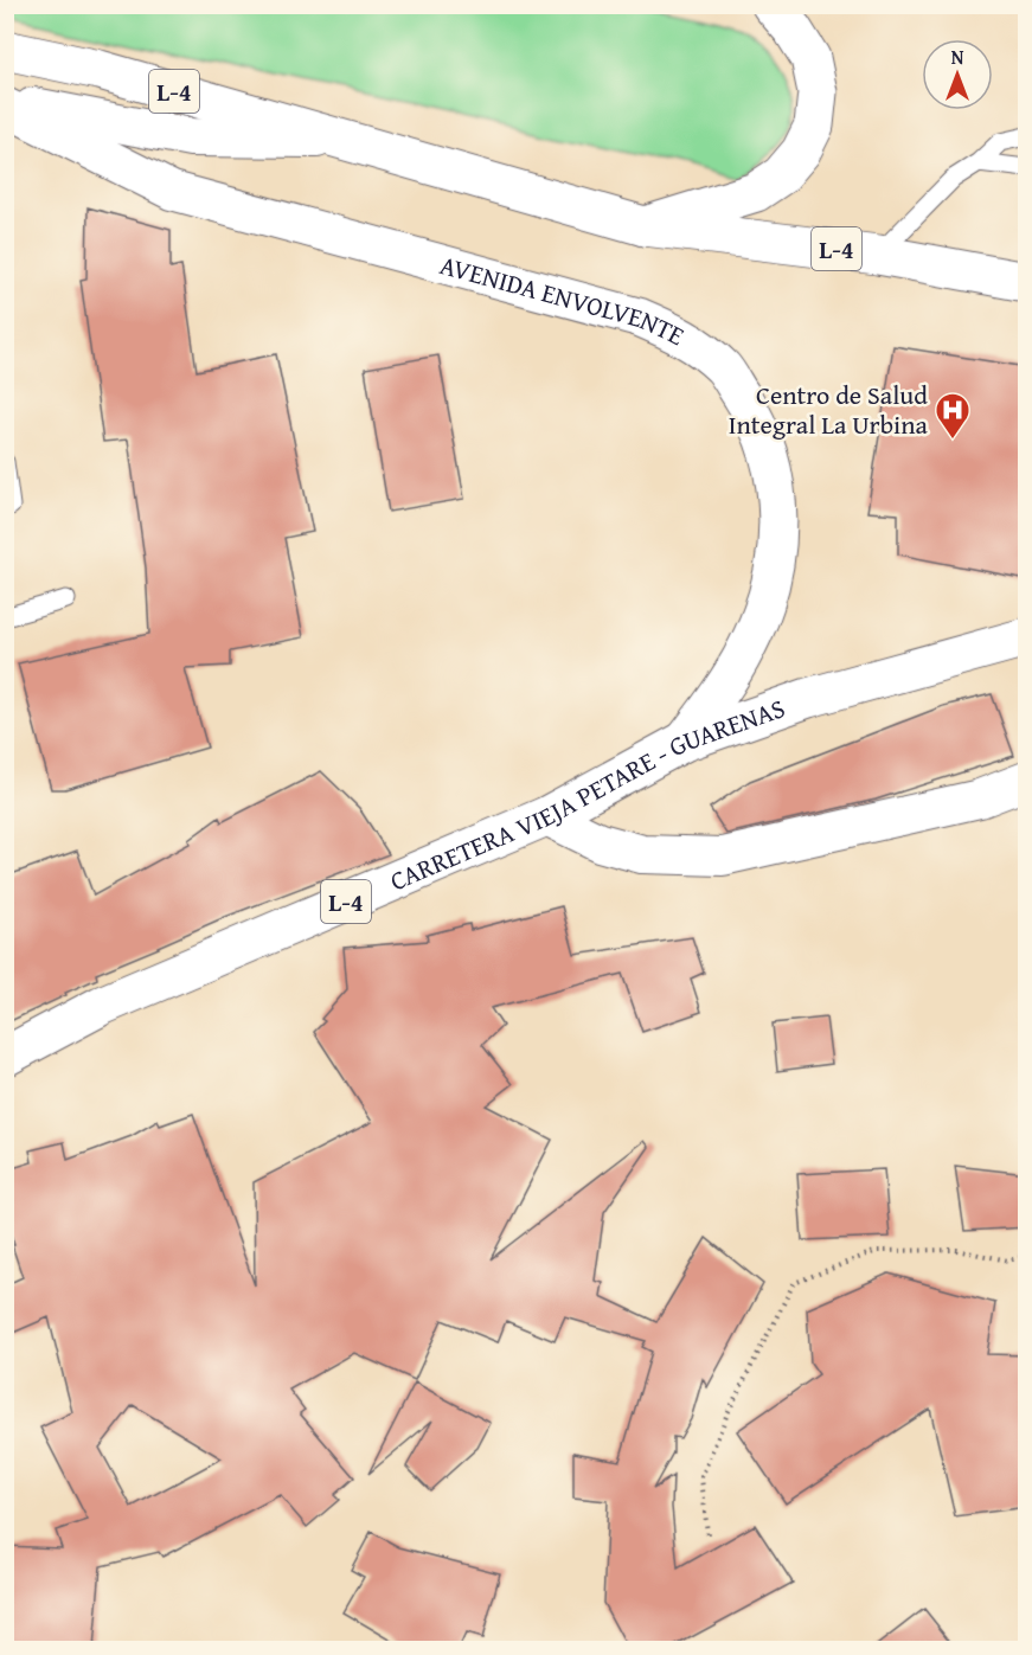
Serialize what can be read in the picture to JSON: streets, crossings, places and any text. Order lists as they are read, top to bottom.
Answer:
{
  "streets": {
    "main road": ["L-4", "AVENIDA ENVOLVENTE", "CARRETERA VIEJA PETARE - GUARENAS"]
  },
  "crossings": [
    ["AVENIDA ENVOLVENTE", "CARRETERA VIEJA PETARE - GUARENAS"]
  ],
  "places": {
    "hospital": ["Centro de Salud Integral La Urbina"]
  },
  "north": "top"
}
